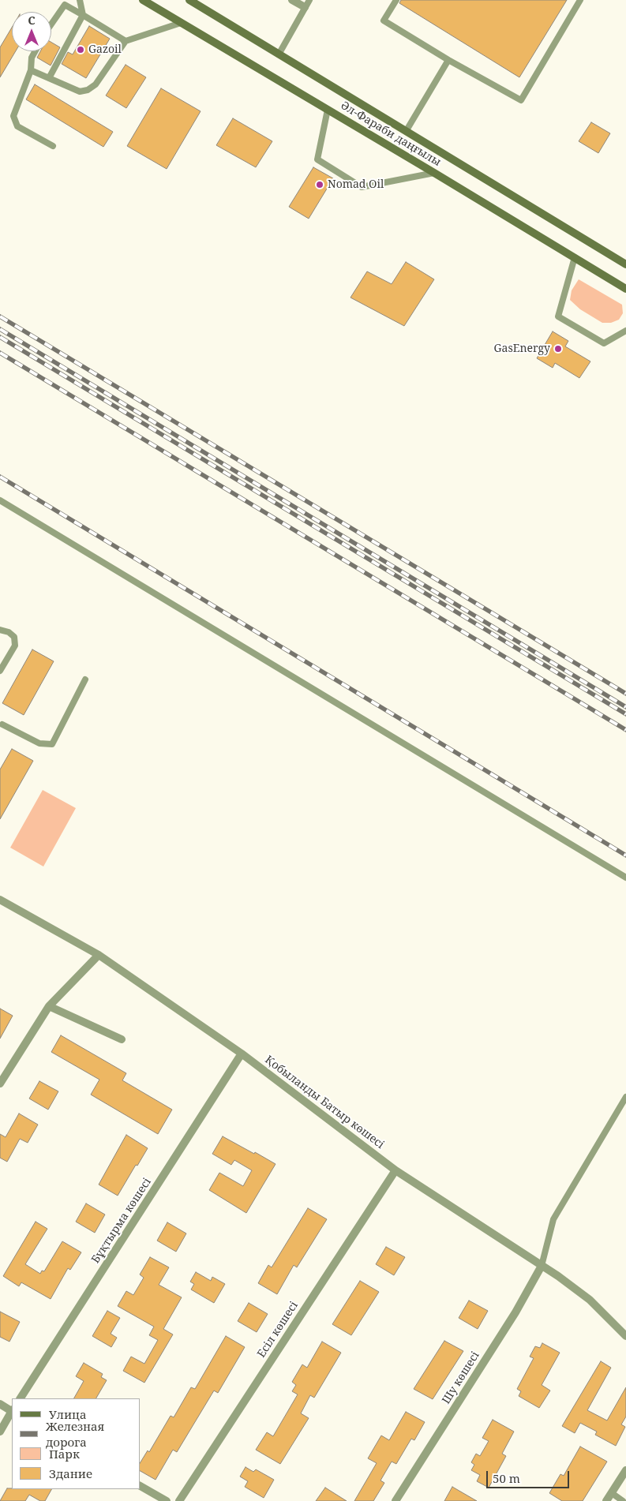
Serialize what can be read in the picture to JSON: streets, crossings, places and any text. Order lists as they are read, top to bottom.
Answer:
{
  "streets": {
    "main road": ["Әл-Фараби даңғылы"],
    "street": [
      "Қобыланды Батыр көшесі",
      "Бұқтырма көшесі",
      "Есіл көшесі",
      "Шу көшесі"
    ]
  },
  "crossings": [
    ["Қобыланды Батыр көшесі", "Бұқтырма көшесі"],
    ["Қобыланды Батыр көшесі", "Есіл көшесі"],
    ["Қобыланды Батыр көшесі", "Шу көшесі"]
  ],
  "places": ["Gazoil", "Nomad Oil", "GasEnergy"],
  "legend": [
    "Улица",
    "Железная дорога",
    "Парк",
    "Здание"
  ],
  "scale_bar": "50 m",
  "north": "top"
}
